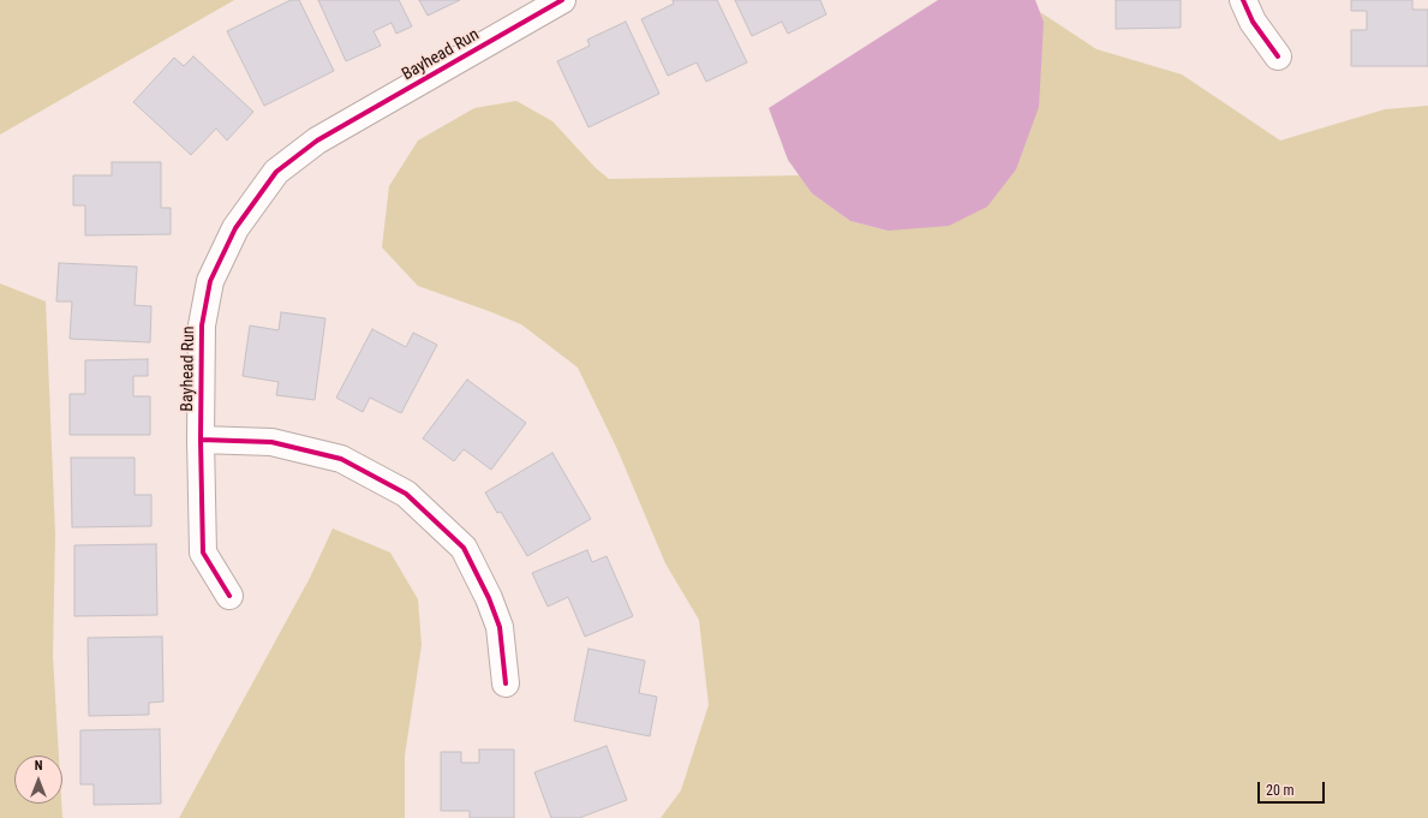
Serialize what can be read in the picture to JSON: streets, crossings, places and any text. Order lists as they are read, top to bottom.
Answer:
{
  "streets": {
    "street": ["Bayhead Run"]
  },
  "scale_bar": "20 m",
  "north": "top"
}
